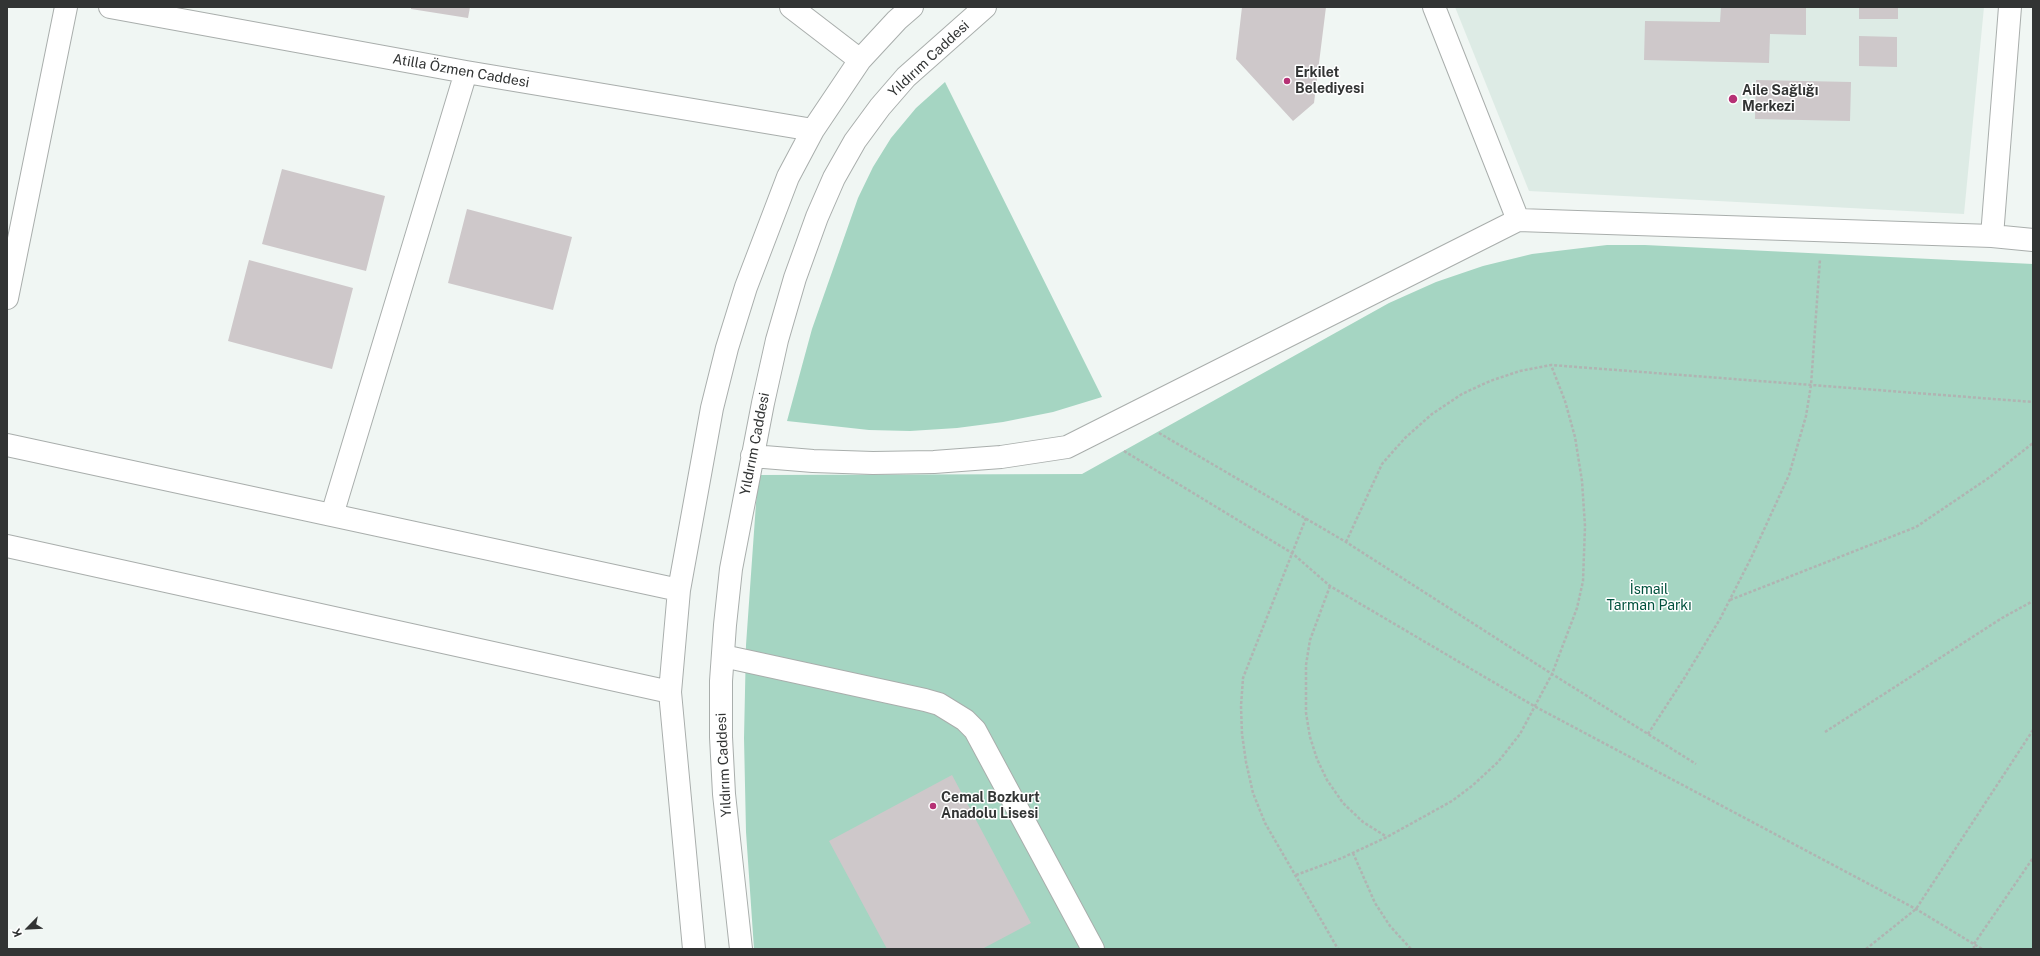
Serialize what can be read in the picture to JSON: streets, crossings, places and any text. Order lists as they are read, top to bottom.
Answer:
{
  "streets": {
    "street": ["Yıldırım Caddesi", "Atilla Özmen Caddesi"]
  },
  "parks": ["İsmail Tarman Parkı"],
  "places": ["Erkilet Belediyesi", "Aile Sağlığı Merkezi", "Cemal Bozkurt Anadolu Lisesi"],
  "north": "bottom left"
}
